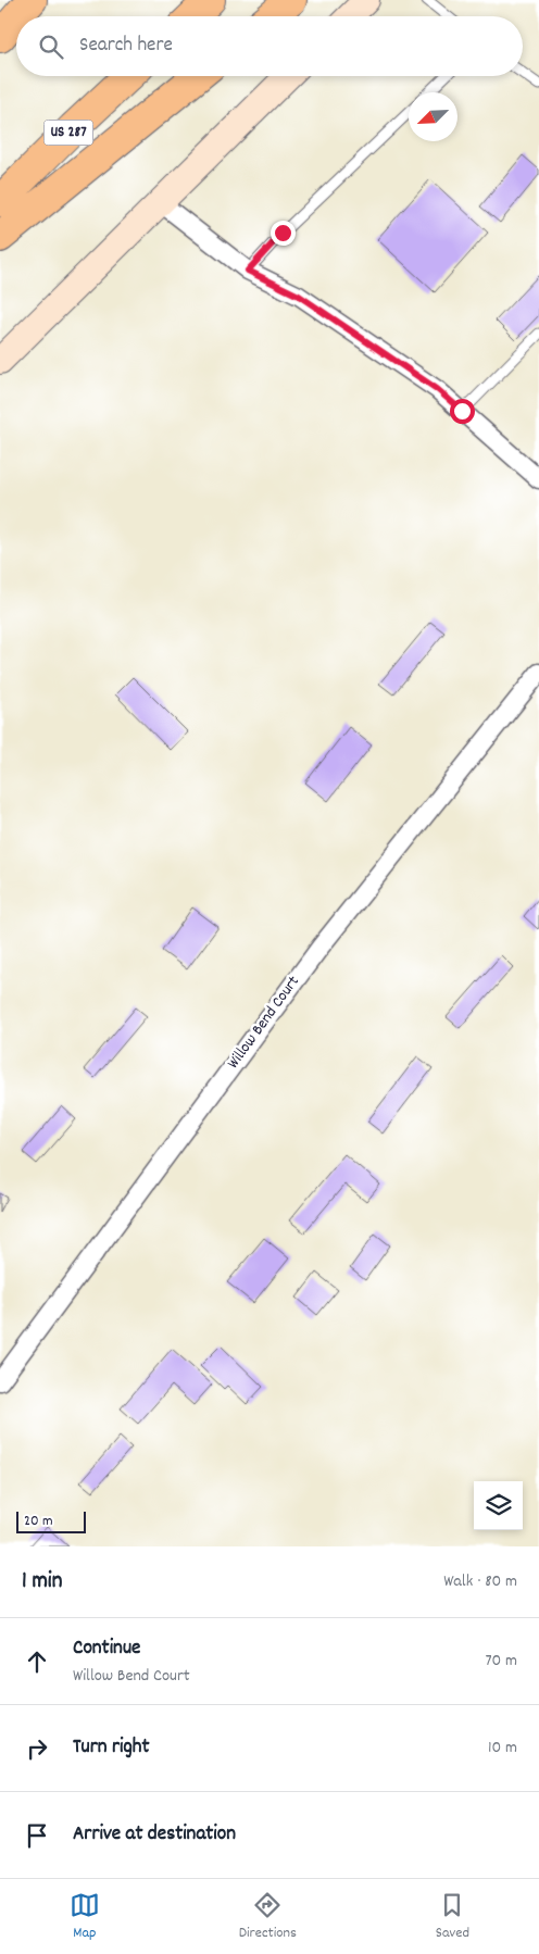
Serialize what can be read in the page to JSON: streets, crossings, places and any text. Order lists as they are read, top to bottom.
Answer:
{
  "streets": {
    "highway": ["US 287"],
    "street": ["Willow Bend Court"]
  },
  "scale_bar": "20 m",
  "north": "bottom left",
  "page": {
    "search": "Search here",
    "scale": "20 m",
    "heading": ["1 min", "Walk · 80 m"],
    "list": [
      ["Continue", "Willow Bend Court", "70 m"],
      ["Turn right", "10 m"],
      "Arrive at destination"
    ],
    "nav": ["Map", "Directions", "Saved"]
  }
}
